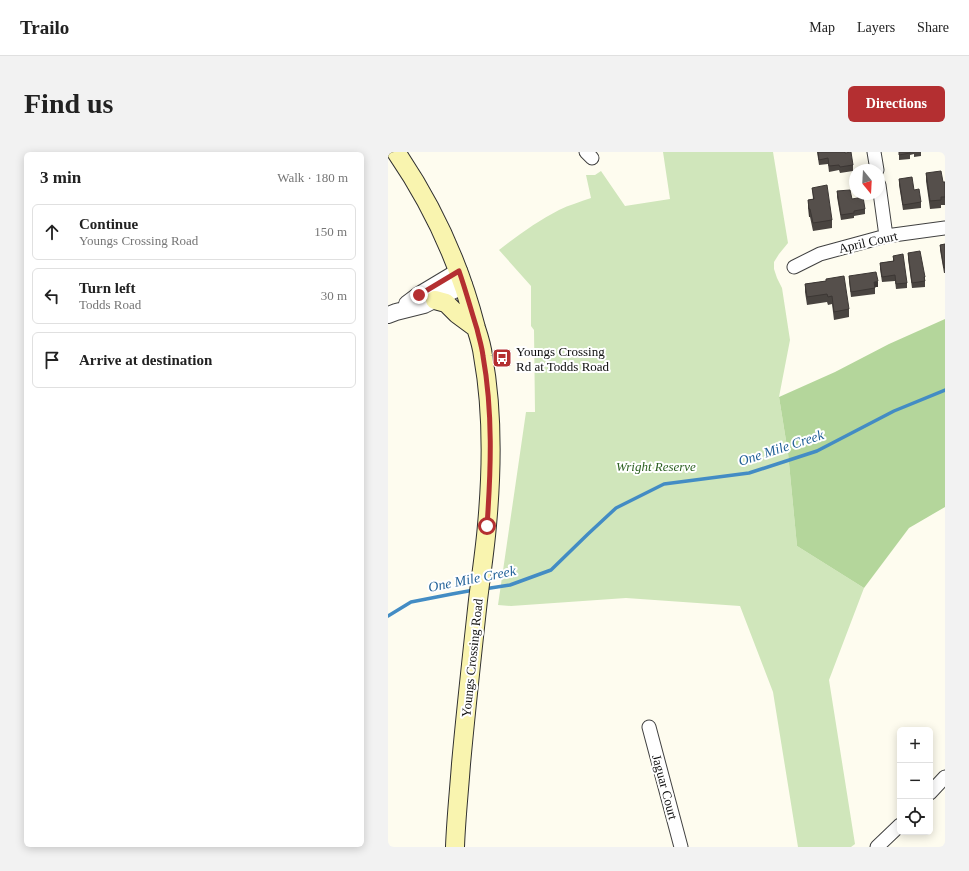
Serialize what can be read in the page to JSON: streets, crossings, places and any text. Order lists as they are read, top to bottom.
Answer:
{
  "streets": {
    "main road": ["Youngs Crossing Road"],
    "street": ["April Court", "Jaguar Court"]
  },
  "water": ["One Mile Creek"],
  "parks": ["Wright Reserve"],
  "places": {
    "bus stop": ["Youngs Crossing Rd at Todds Road"]
  },
  "north": "bottom",
  "page": {
    "header": "Trailo",
    "nav": ["Map", "Layers", "Share"],
    "buttons": "Directions",
    "title": "Find us",
    "heading": ["3 min", "Walk · 180 m"],
    "list": [
      ["Continue", "Youngs Crossing Road", "150 m"],
      ["Turn left", "Todds Road", "30 m"],
      "Arrive at destination"
    ],
    "map_buttons": ["+", "−"]
  }
}
